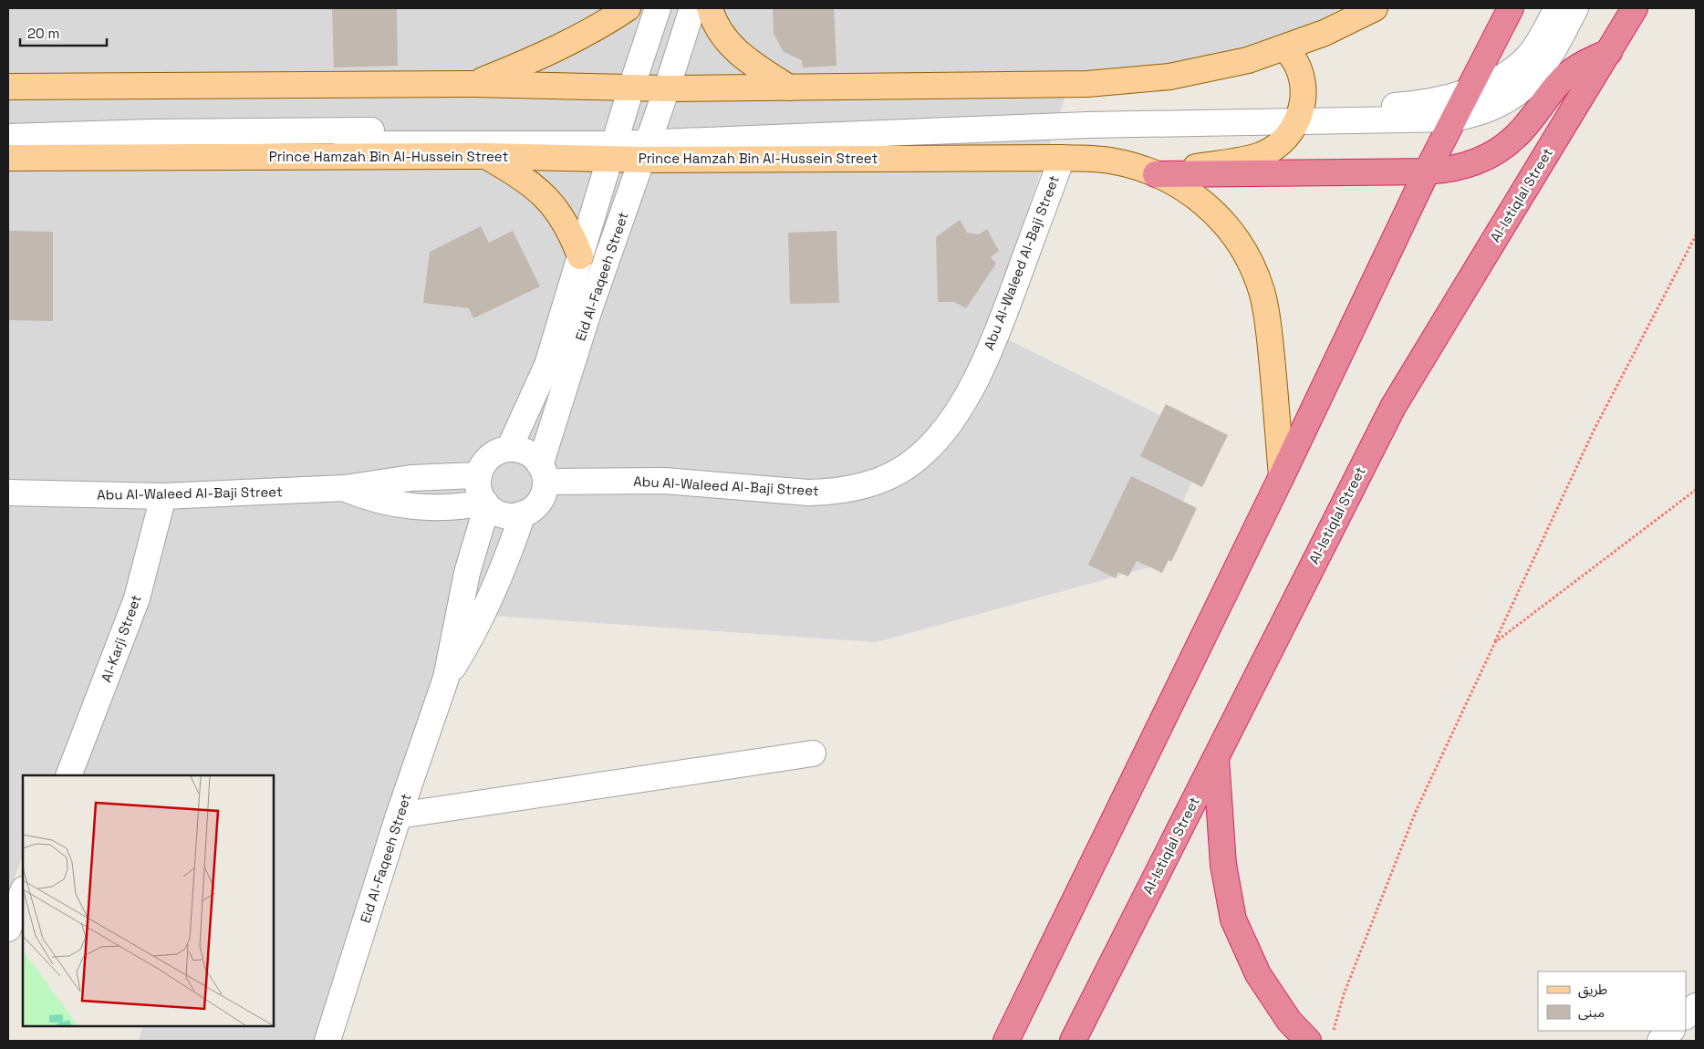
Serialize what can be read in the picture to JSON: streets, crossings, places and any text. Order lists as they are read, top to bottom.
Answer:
{
  "streets": {
    "highway": ["Al-Istiqlal Street"],
    "main road": ["Prince Hamzah Bin Al-Hussein Street"],
    "street": ["Abu Al-Waleed Al-Baji Street", "Eid Al-Faqeeh Street", "Al-Karji Street"]
  },
  "crossings": [
    ["Prince Hamzah Bin Al-Hussein Street", "Abu Al-Waleed Al-Baji Street"],
    ["Prince Hamzah Bin Al-Hussein Street", "Eid Al-Faqeeh Street"],
    ["Abu Al-Waleed Al-Baji Street", "Eid Al-Faqeeh Street"],
    ["Abu Al-Waleed Al-Baji Street", "Al-Karji Street"]
  ],
  "legend": ["طريق", "مبنى"],
  "scale_bar": "20 m"
}
